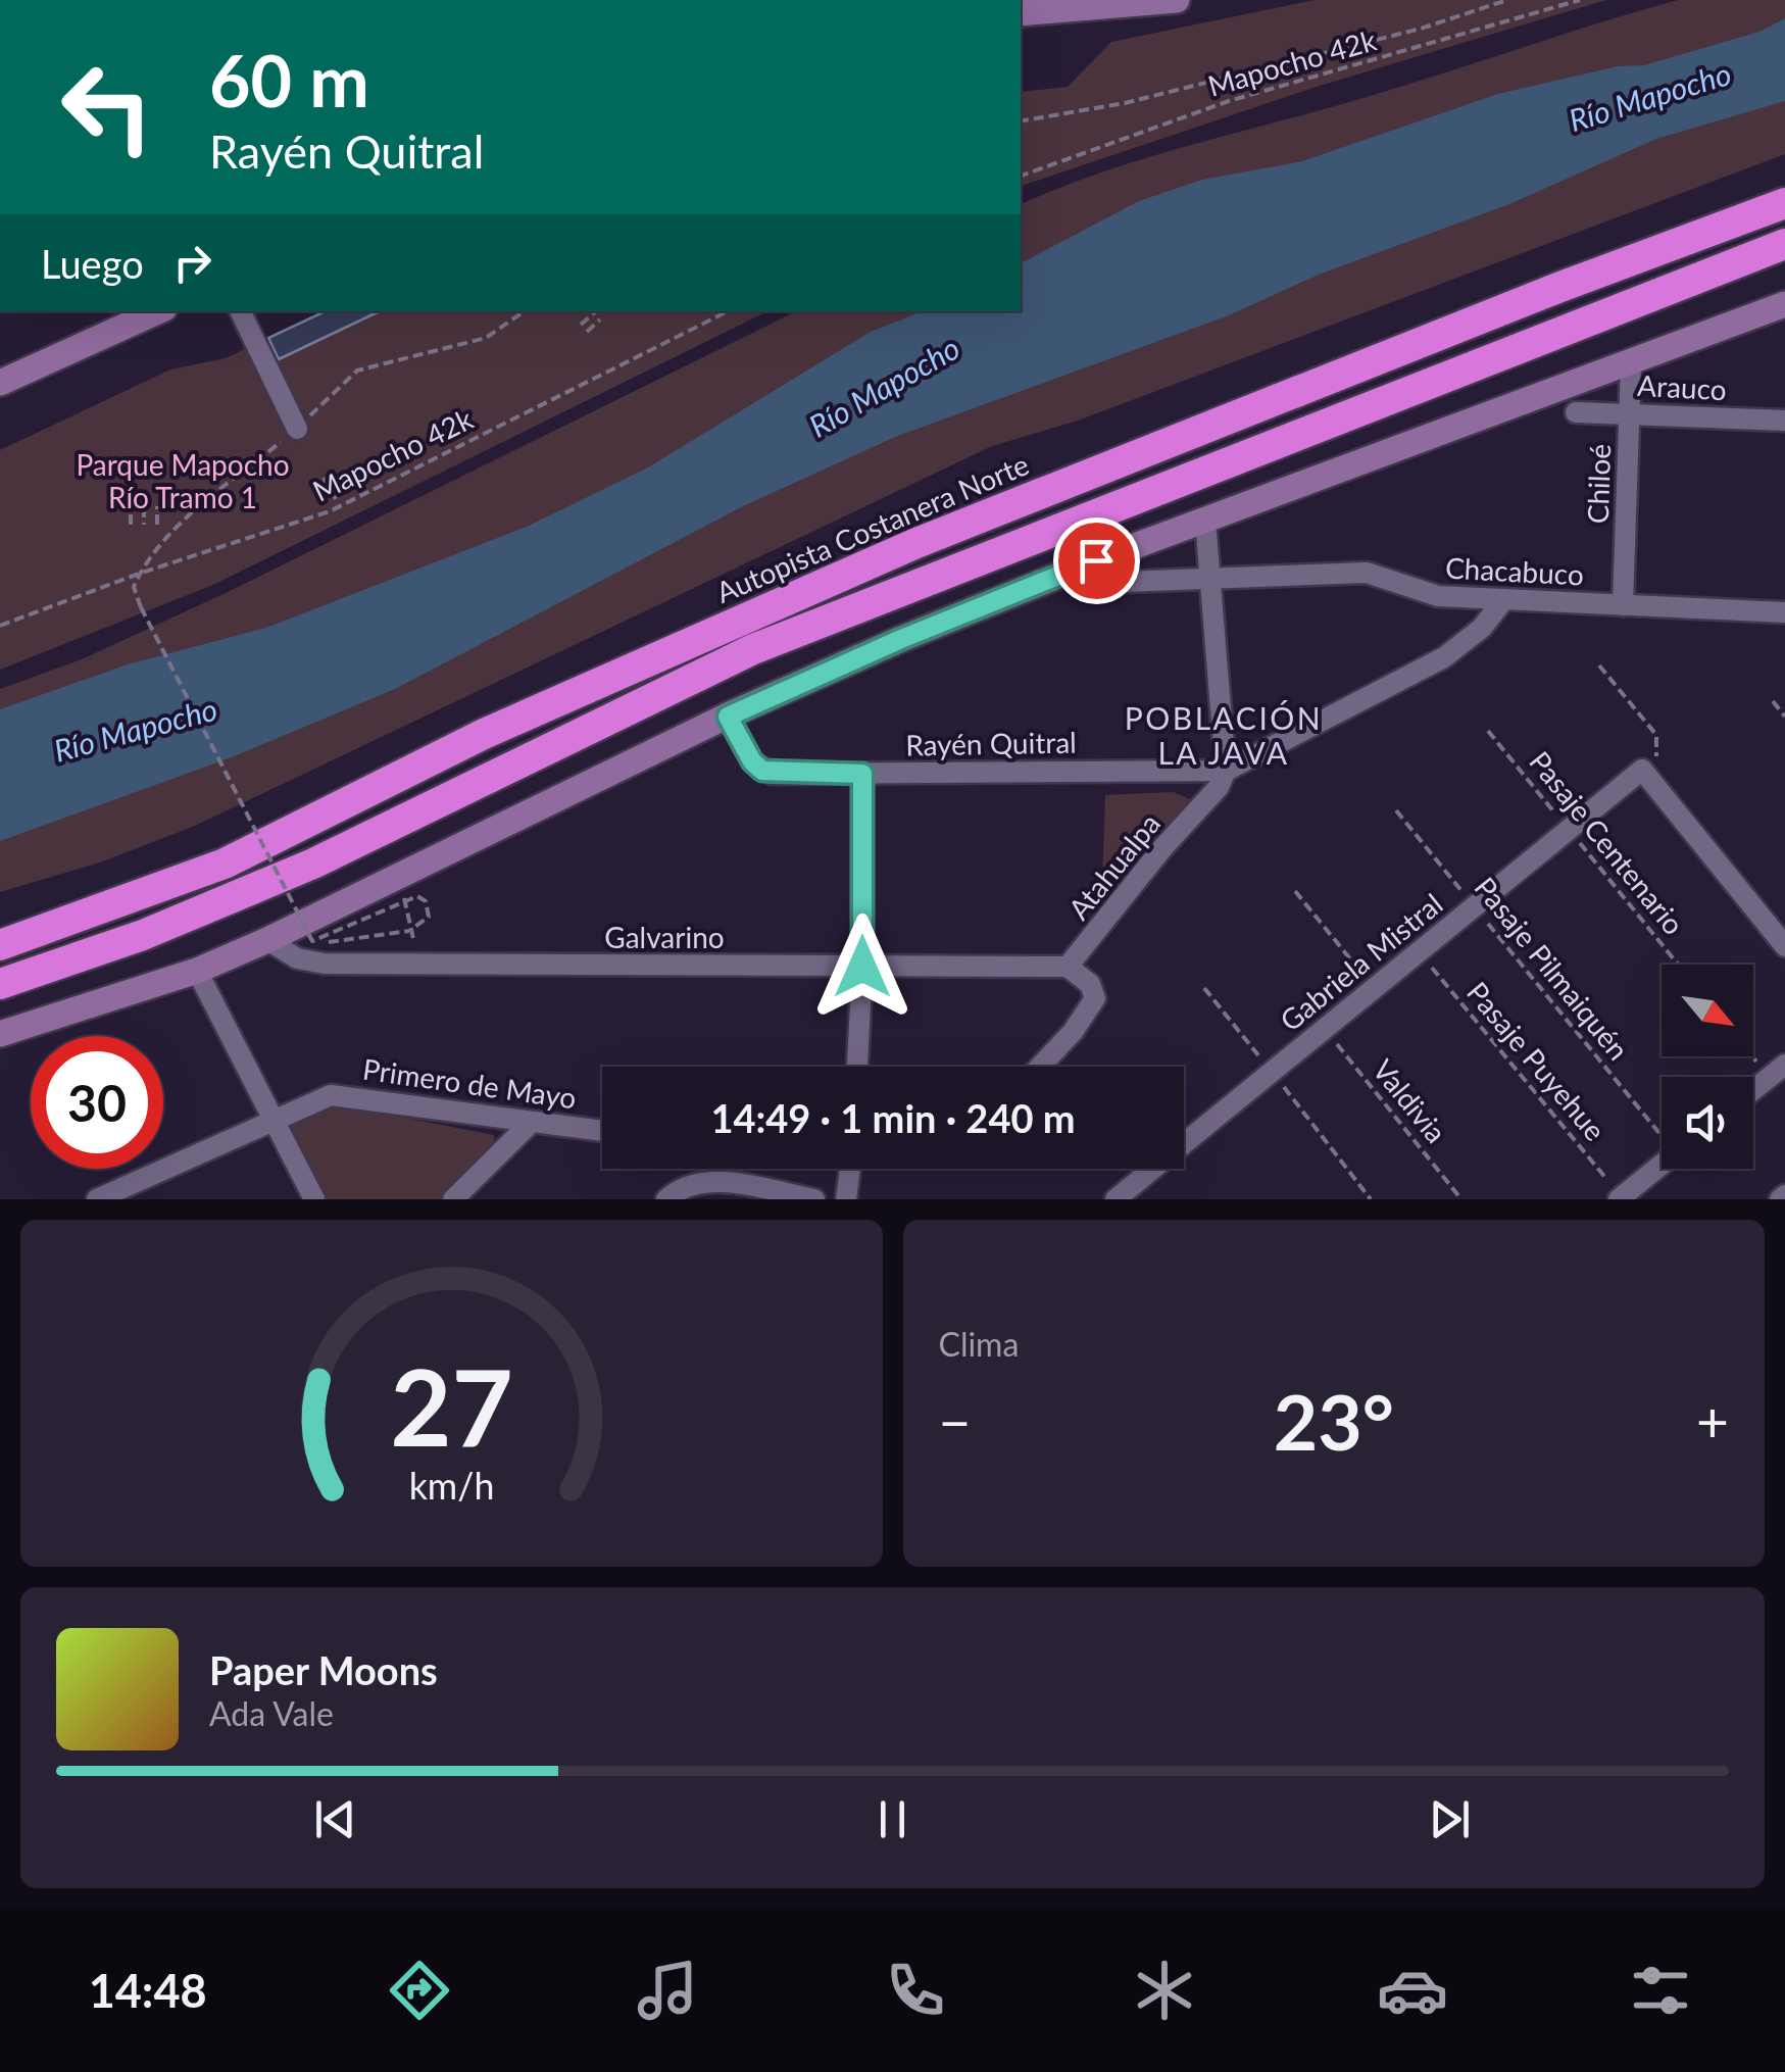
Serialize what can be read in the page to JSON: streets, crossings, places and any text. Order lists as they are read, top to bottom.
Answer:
{
  "streets": {
    "highway": ["Autopista Costanera Norte"],
    "street": [
      "Arauco",
      "Chiloé",
      "Chacabuco",
      "Rayén Quitral",
      "Atahualpa",
      "Galvarino",
      "Gabriela Mistral",
      "Primero de Mayo"
    ],
    "path": [
      "Mapocho 42k",
      "Pasaje Centenario",
      "Pasaje Pilmaiquén",
      "Pasaje Puyehue",
      "Valdivia"
    ]
  },
  "crossings": [
    ["Arauco", "Chiloé"],
    ["Chiloé", "Chacabuco"],
    ["Chacabuco", "Atahualpa"],
    ["Rayén Quitral", "Atahualpa"],
    ["Pasaje Centenario", "Gabriela Mistral"],
    ["Atahualpa", "Galvarino"],
    ["Gabriela Mistral", "Pasaje Pilmaiquén"],
    ["Gabriela Mistral", "Pasaje Puyehue"],
    ["Gabriela Mistral", "Valdivia"]
  ],
  "districts": ["POBLACIÓN LA JAVA"],
  "water": ["Río Mapocho"],
  "parks": ["Parque Mapocho Río Tramo 1"],
  "north": "bottom right",
  "page": {
    "turn": ["60 m", "Rayén Quitral"],
    "then": "Luego",
    "limit": "30",
    "trip": "14:49 · 1 min · 240 m",
    "tile": "Clima",
    "heat": ["−", "23°", "+"],
    "song": ["Paper Moons", "Ada Vale"],
    "tabs": "14:48",
    "gauge": ["27", "km/h"]
  }
}
